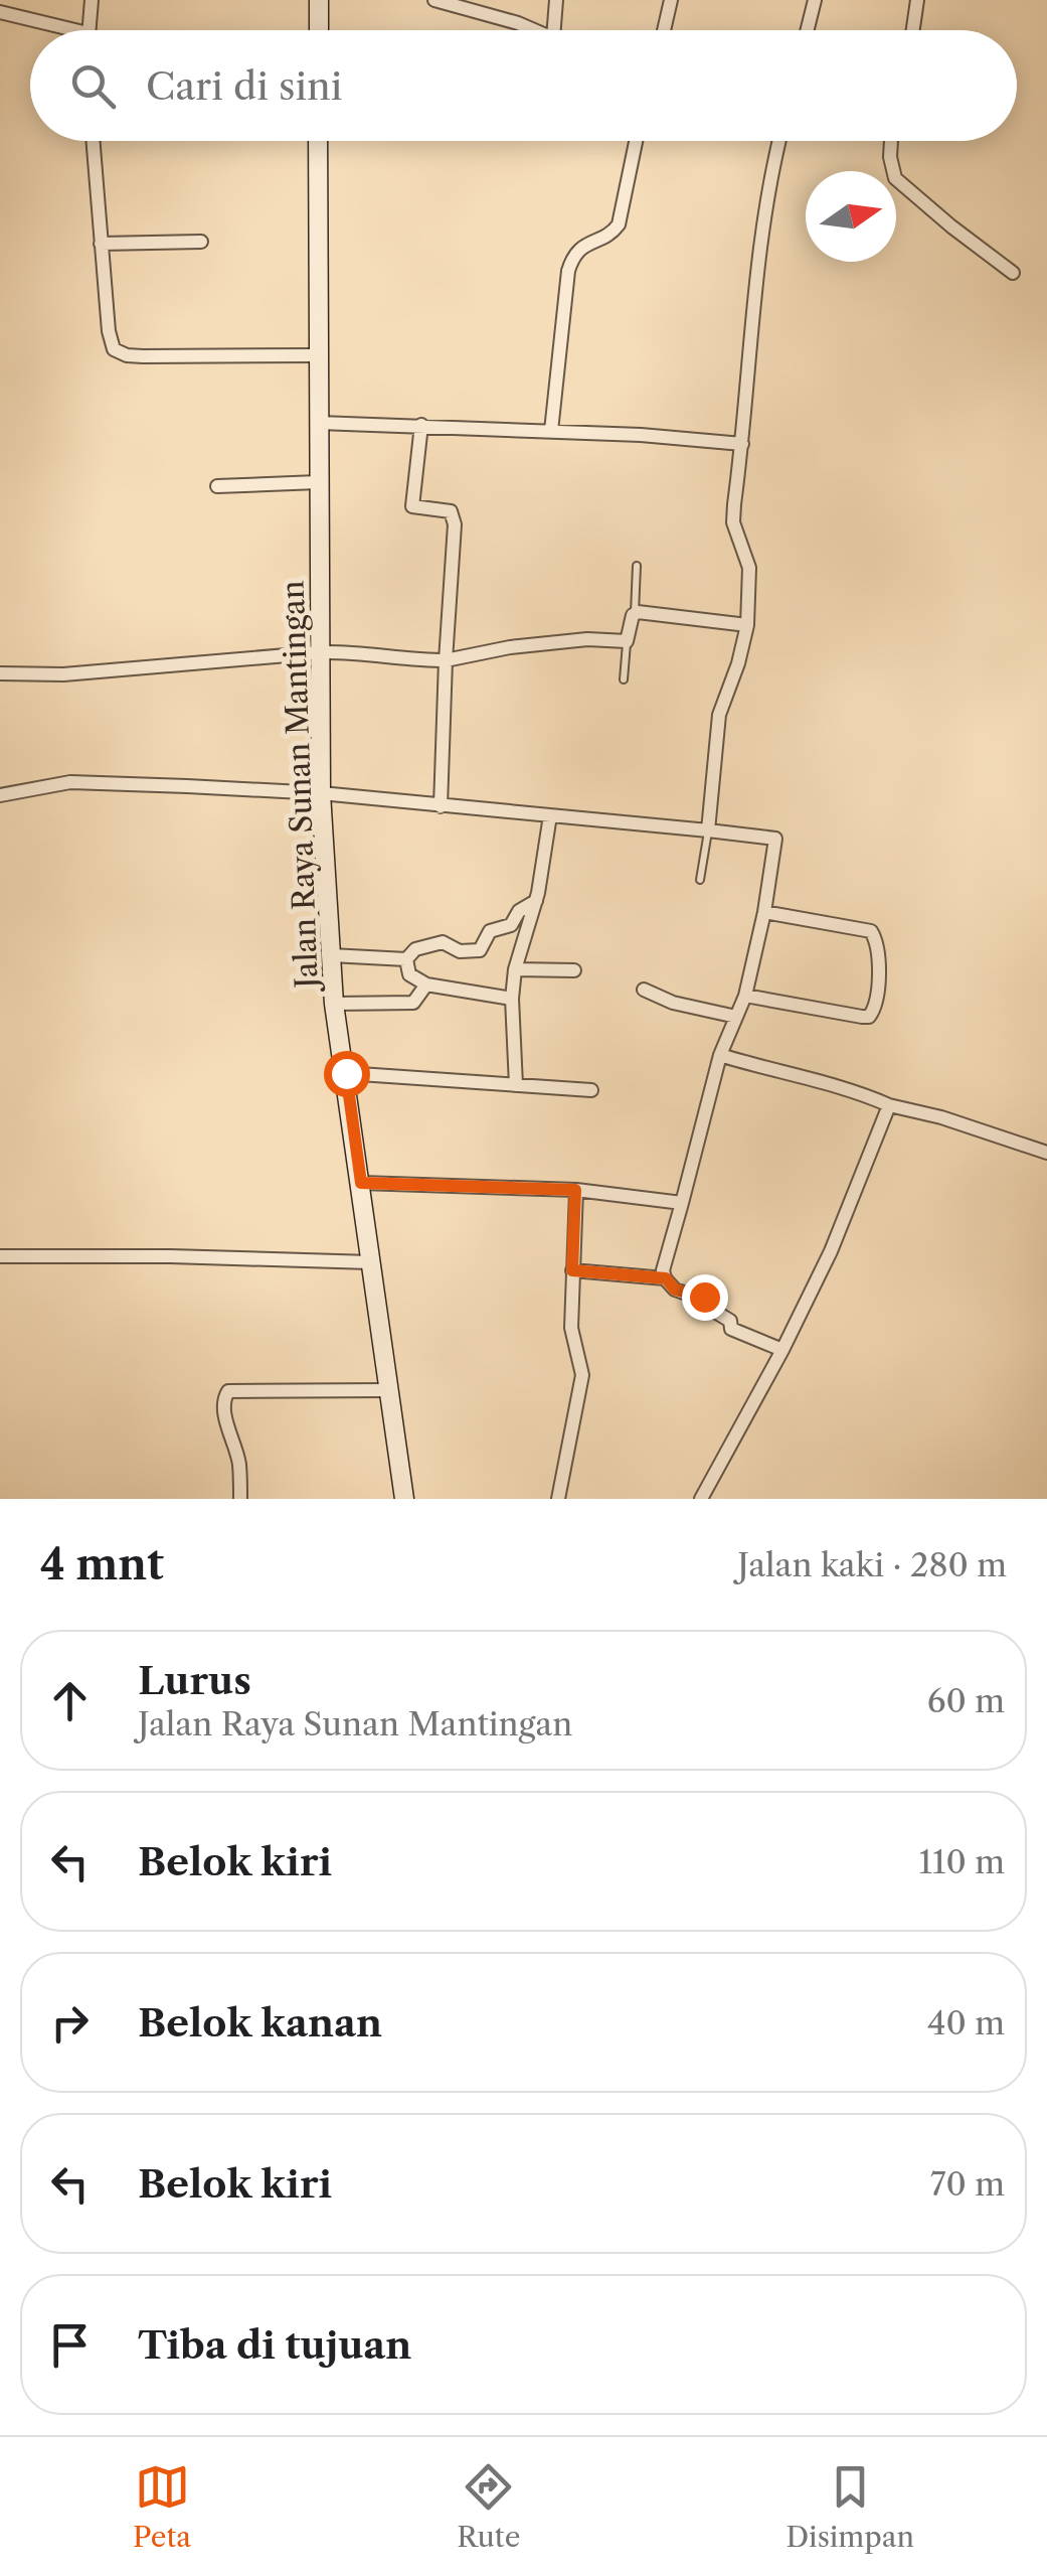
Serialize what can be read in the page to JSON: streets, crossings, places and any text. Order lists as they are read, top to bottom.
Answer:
{
  "streets": {
    "street": ["Jalan Raya Sunan Mantingan"]
  },
  "north": "right",
  "page": {
    "search": "Cari di sini",
    "heading": ["4 mnt", "Jalan kaki · 280 m"],
    "list": [
      ["Lurus", "Jalan Raya Sunan Mantingan", "60 m"],
      ["Belok kiri", "110 m"],
      ["Belok kanan", "40 m"],
      ["Belok kiri", "70 m"],
      "Tiba di tujuan"
    ],
    "nav": ["Peta", "Rute", "Disimpan"]
  }
}
